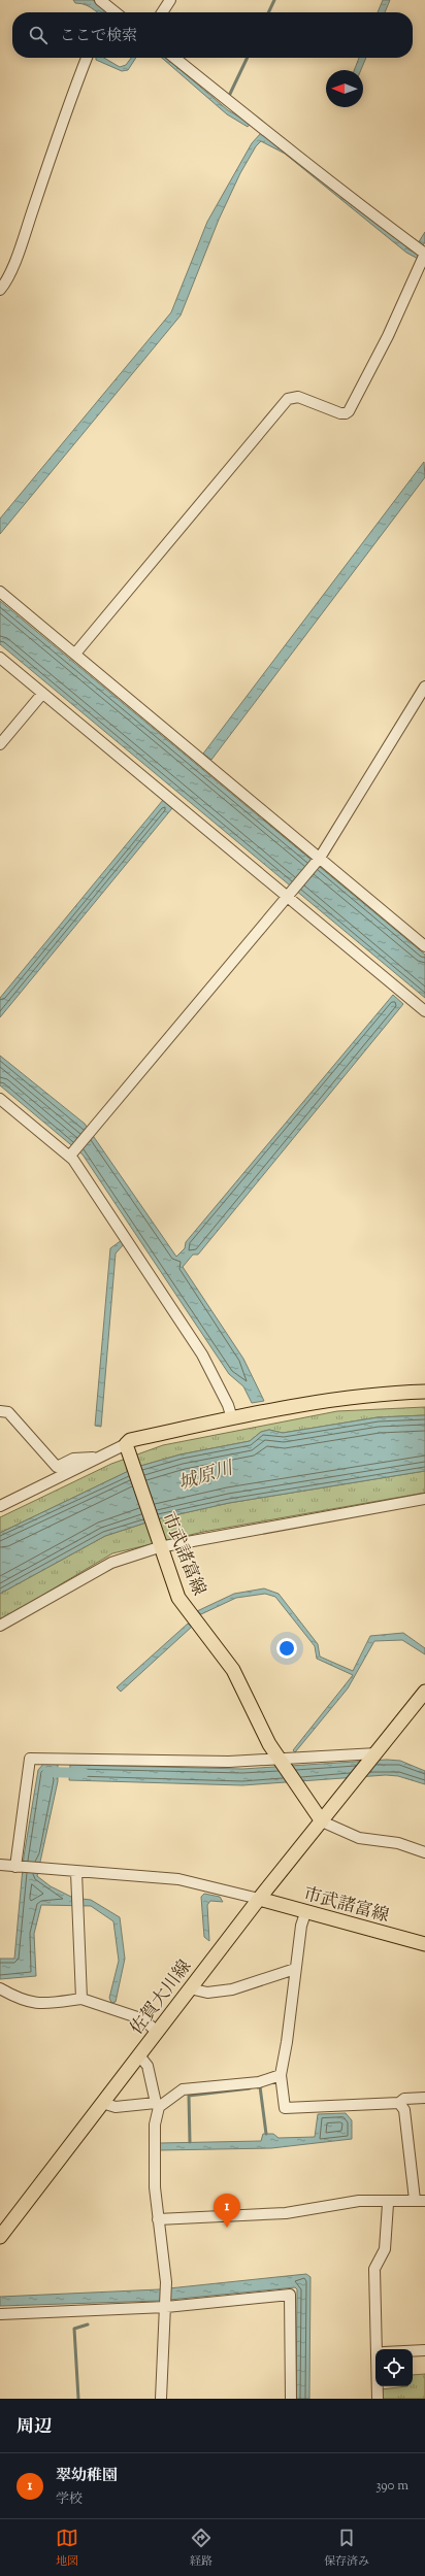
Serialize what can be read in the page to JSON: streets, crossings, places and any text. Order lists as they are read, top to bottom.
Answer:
{
  "streets": {
    "main road": ["市武諸富線", "佐賀大川線"]
  },
  "crossings": [
    ["市武諸富線", "佐賀大川線"]
  ],
  "water": ["城原川"],
  "north": "left",
  "page": {
    "search": "ここで検索",
    "pins": "1",
    "heading": "周辺",
    "list": [
      {
        "mark": "1",
        "name": "翠幼稚園",
        "note": "学校",
        "value": "390 m"
      }
    ],
    "nav": ["地図", "経路", "保存済み"]
  }
}
